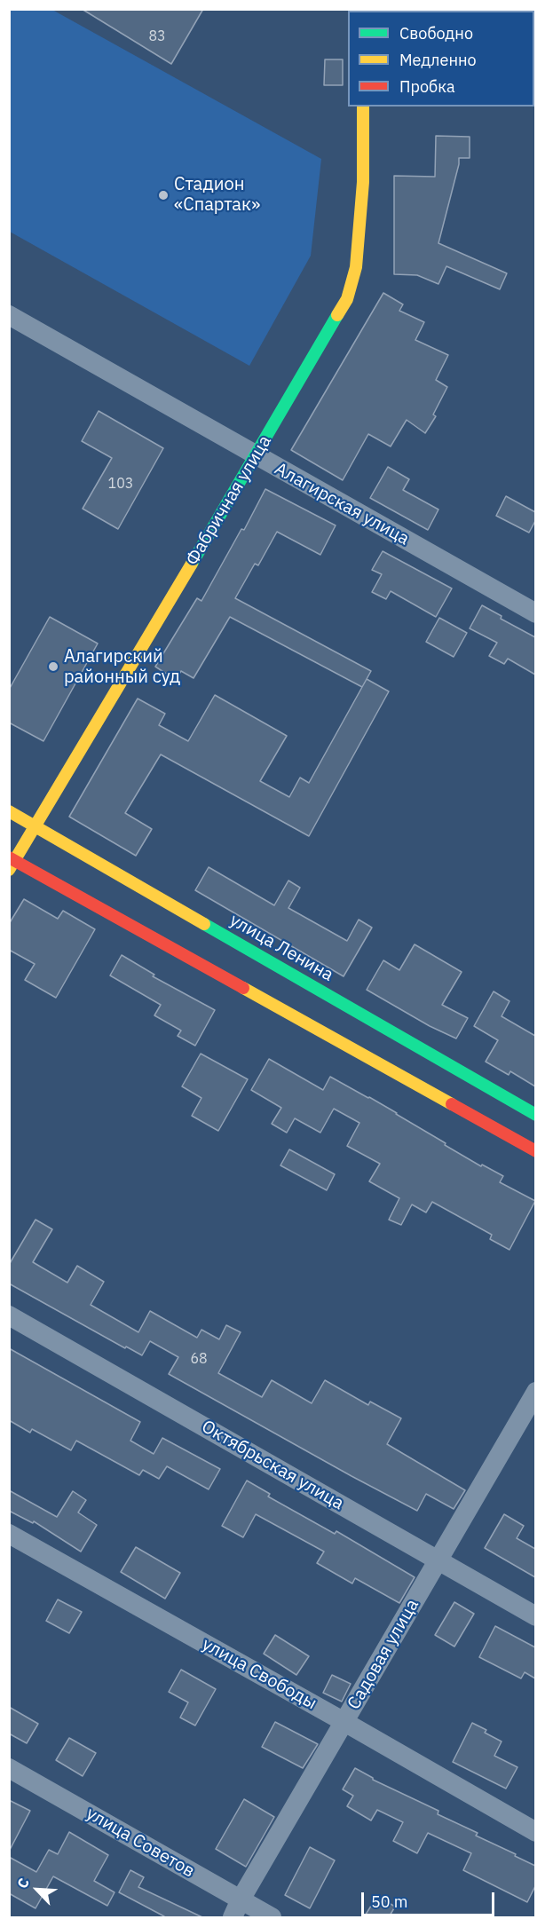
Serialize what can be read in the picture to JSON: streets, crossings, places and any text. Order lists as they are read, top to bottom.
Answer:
{
  "streets": {
    "street": [
      "Фабричная улица",
      "Алагирская улица",
      "улица Ленина",
      "Октябрьская улица",
      "Садовая улица",
      "улица Свободы",
      "улица Советов"
    ]
  },
  "crossings": [
    ["Фабричная улица", "Алагирская улица"],
    ["Фабричная улица", "улица Ленина"],
    ["Октябрьская улица", "Садовая улица"],
    ["Садовая улица", "улица Свободы"],
    ["Садовая улица", "улица Советов"]
  ],
  "places": ["Стадион «Спартак»", "Алагирский районный суд"],
  "house_numbers": ["83", "103", "68"],
  "legend": ["Свободно", "Медленно", "Пробка"],
  "scale_bar": "50 m",
  "north": "top left"
}
